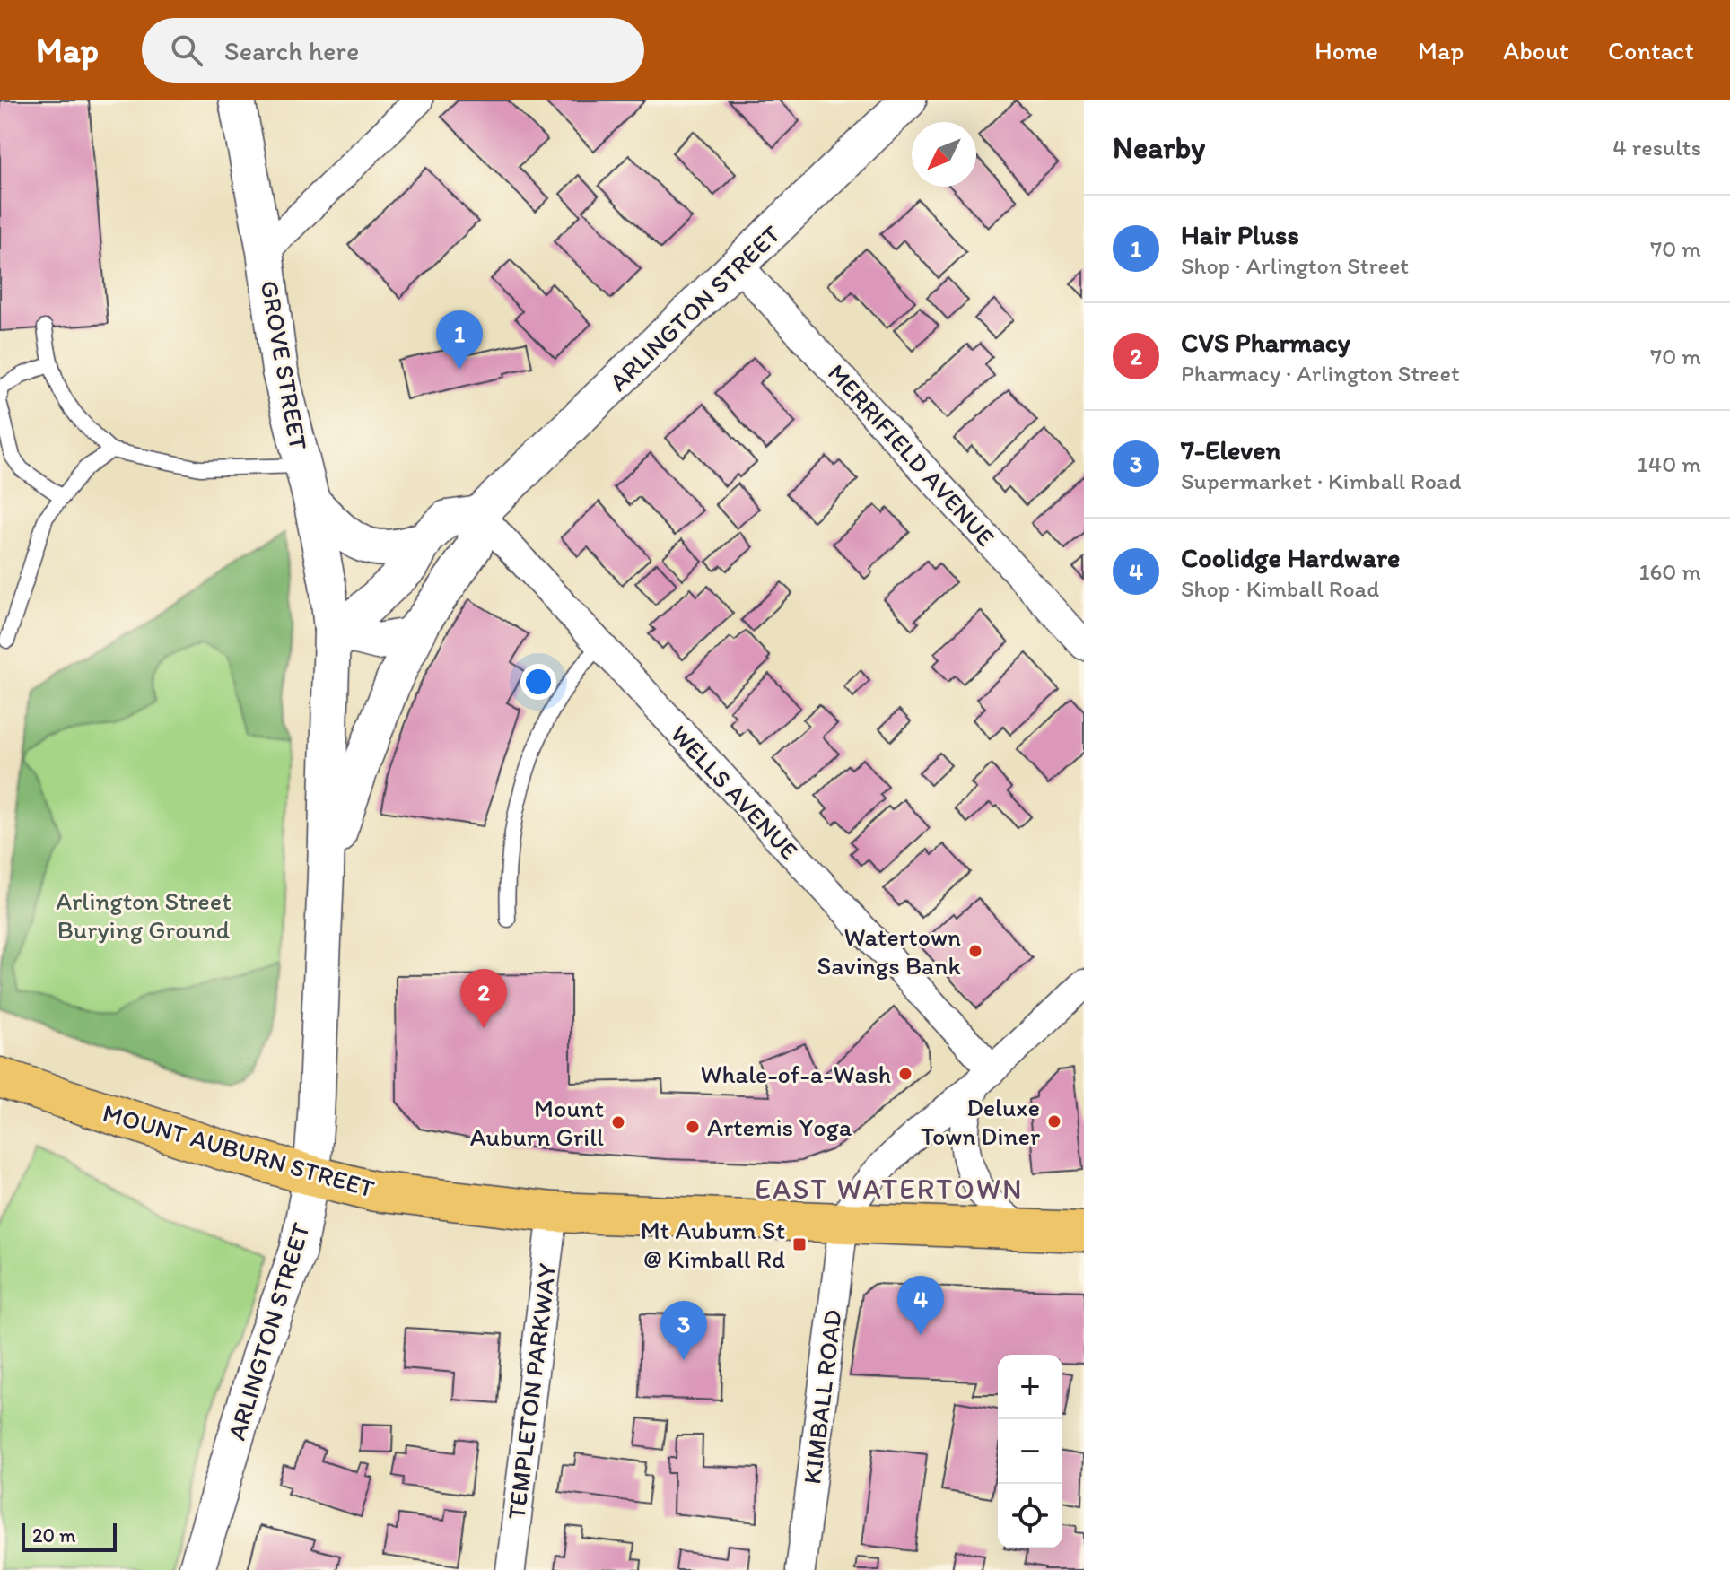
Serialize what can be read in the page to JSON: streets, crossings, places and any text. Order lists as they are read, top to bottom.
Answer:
{
  "streets": {
    "main road": ["MOUNT AUBURN STREET"],
    "street": [
      "ARLINGTON STREET",
      "GROVE STREET",
      "MERRIFIELD AVENUE",
      "WELLS AVENUE",
      "TEMPLETON PARKWAY",
      "KIMBALL ROAD"
    ]
  },
  "crossings": [
    ["ARLINGTON STREET", "GROVE STREET"],
    ["ARLINGTON STREET", "MERRIFIELD AVENUE"],
    ["ARLINGTON STREET", "WELLS AVENUE"],
    ["ARLINGTON STREET", "MOUNT AUBURN STREET"],
    ["MOUNT AUBURN STREET", "TEMPLETON PARKWAY"],
    ["MOUNT AUBURN STREET", "KIMBALL ROAD"]
  ],
  "districts": ["EAST WATERTOWN"],
  "parks": ["Arlington Street Burying Ground"],
  "places": {
    "other": [
      "Watertown Savings Bank",
      "Whale-of-a-Wash",
      "Deluxe Town Diner",
      "Mount Auburn Grill",
      "Artemis Yoga"
    ],
    "transit": ["Mt Auburn St @ Kimball Rd"]
  },
  "scale_bar": "20 m",
  "north": "bottom left",
  "page": {
    "header": "Map",
    "search": "Search here",
    "nav": [
      "Home",
      "Map",
      "About",
      "Contact"
    ],
    "heading": ["Nearby", "4 results"],
    "list": [
      {
        "mark": "1",
        "name": "Hair Pluss",
        "note": "Shop · Arlington Street",
        "value": "70 m"
      },
      {
        "mark": "2",
        "name": "CVS Pharmacy",
        "note": "Pharmacy · Arlington Street",
        "value": "70 m"
      },
      {
        "mark": "3",
        "name": "7-Eleven",
        "note": "Supermarket · Kimball Road",
        "value": "140 m"
      },
      {
        "mark": "4",
        "name": "Coolidge Hardware",
        "note": "Shop · Kimball Road",
        "value": "160 m"
      }
    ],
    "pins": [
      "1",
      "2",
      "4",
      "3"
    ],
    "map_buttons": ["+", "−"],
    "scale": "20 m"
  }
}
